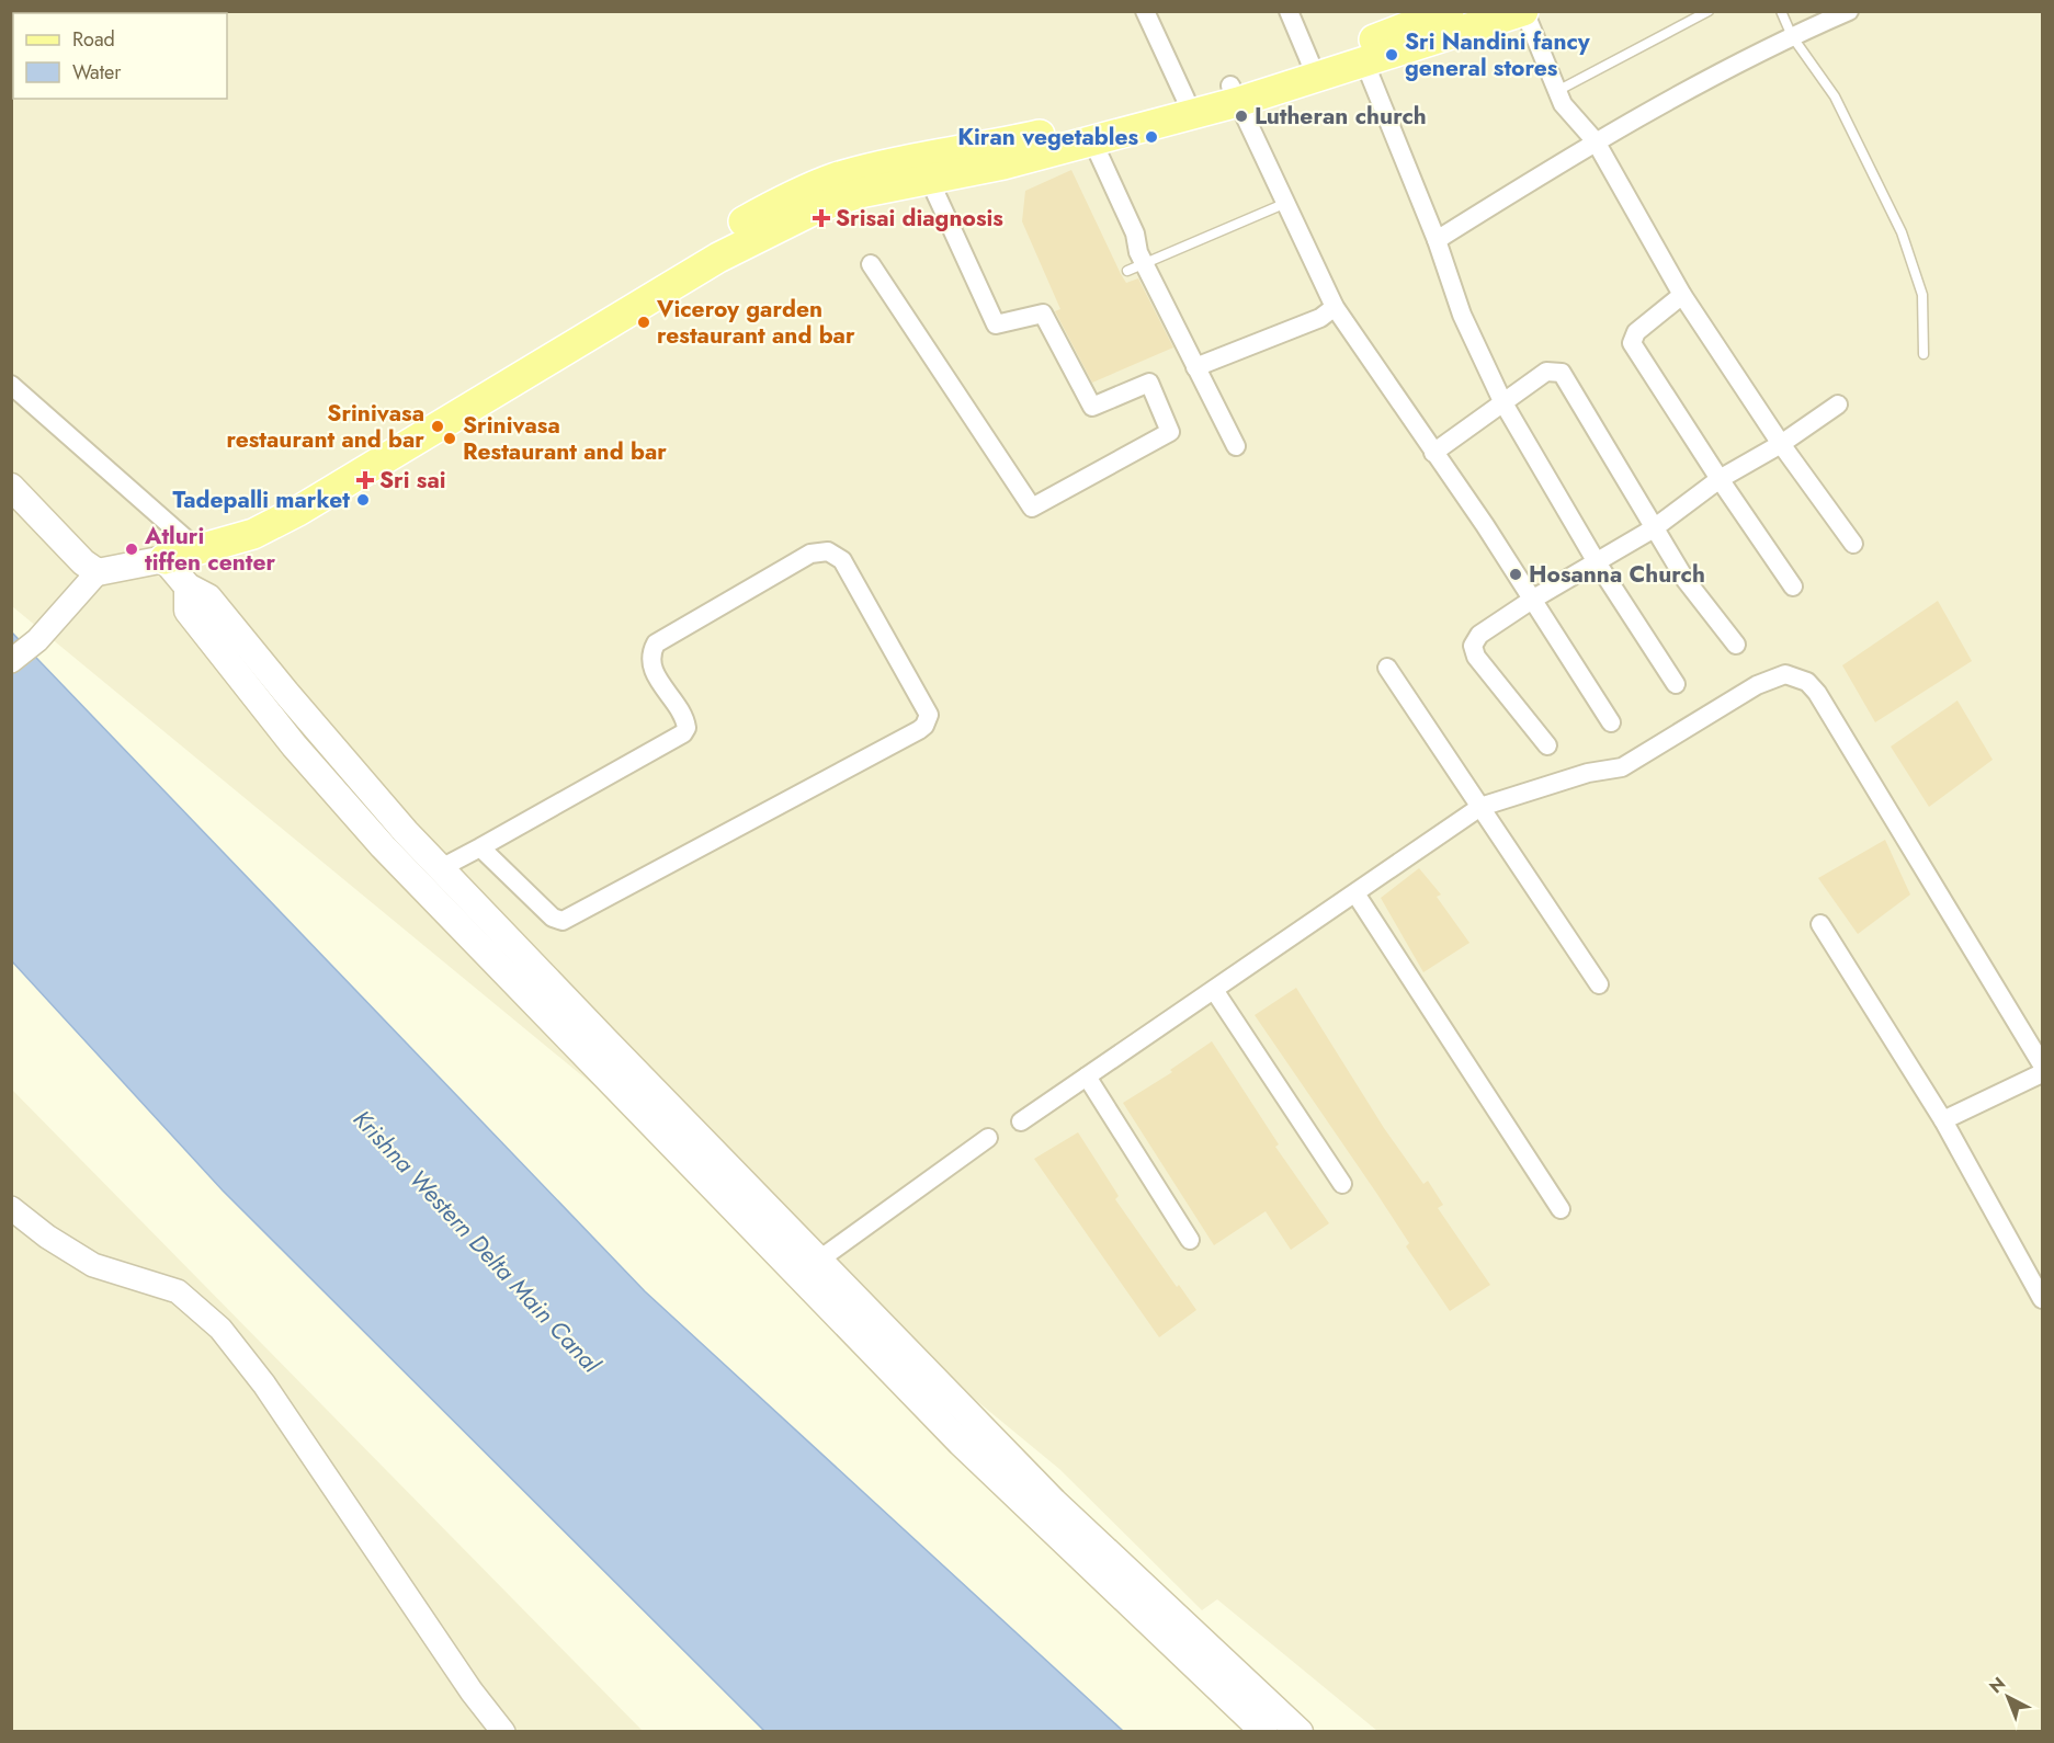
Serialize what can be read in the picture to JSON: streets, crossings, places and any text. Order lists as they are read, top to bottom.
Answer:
{
  "water": ["Krishna Western Delta Main Canal"],
  "places": {
    "other": [
      "Sri Nandini fancy general stores",
      "Lutheran church",
      "Kiran vegetables",
      "Viceroy garden restaurant and bar",
      "Srinivasa restaurant and bar",
      "Srinivasa Restaurant and bar",
      "Tadepalli market",
      "Atluri tiffen center",
      "Hosanna Church"
    ],
    "health": ["Srisai diagnosis", "Sri sai"]
  },
  "legend": ["Road", "Water"],
  "north": "top left"
}
